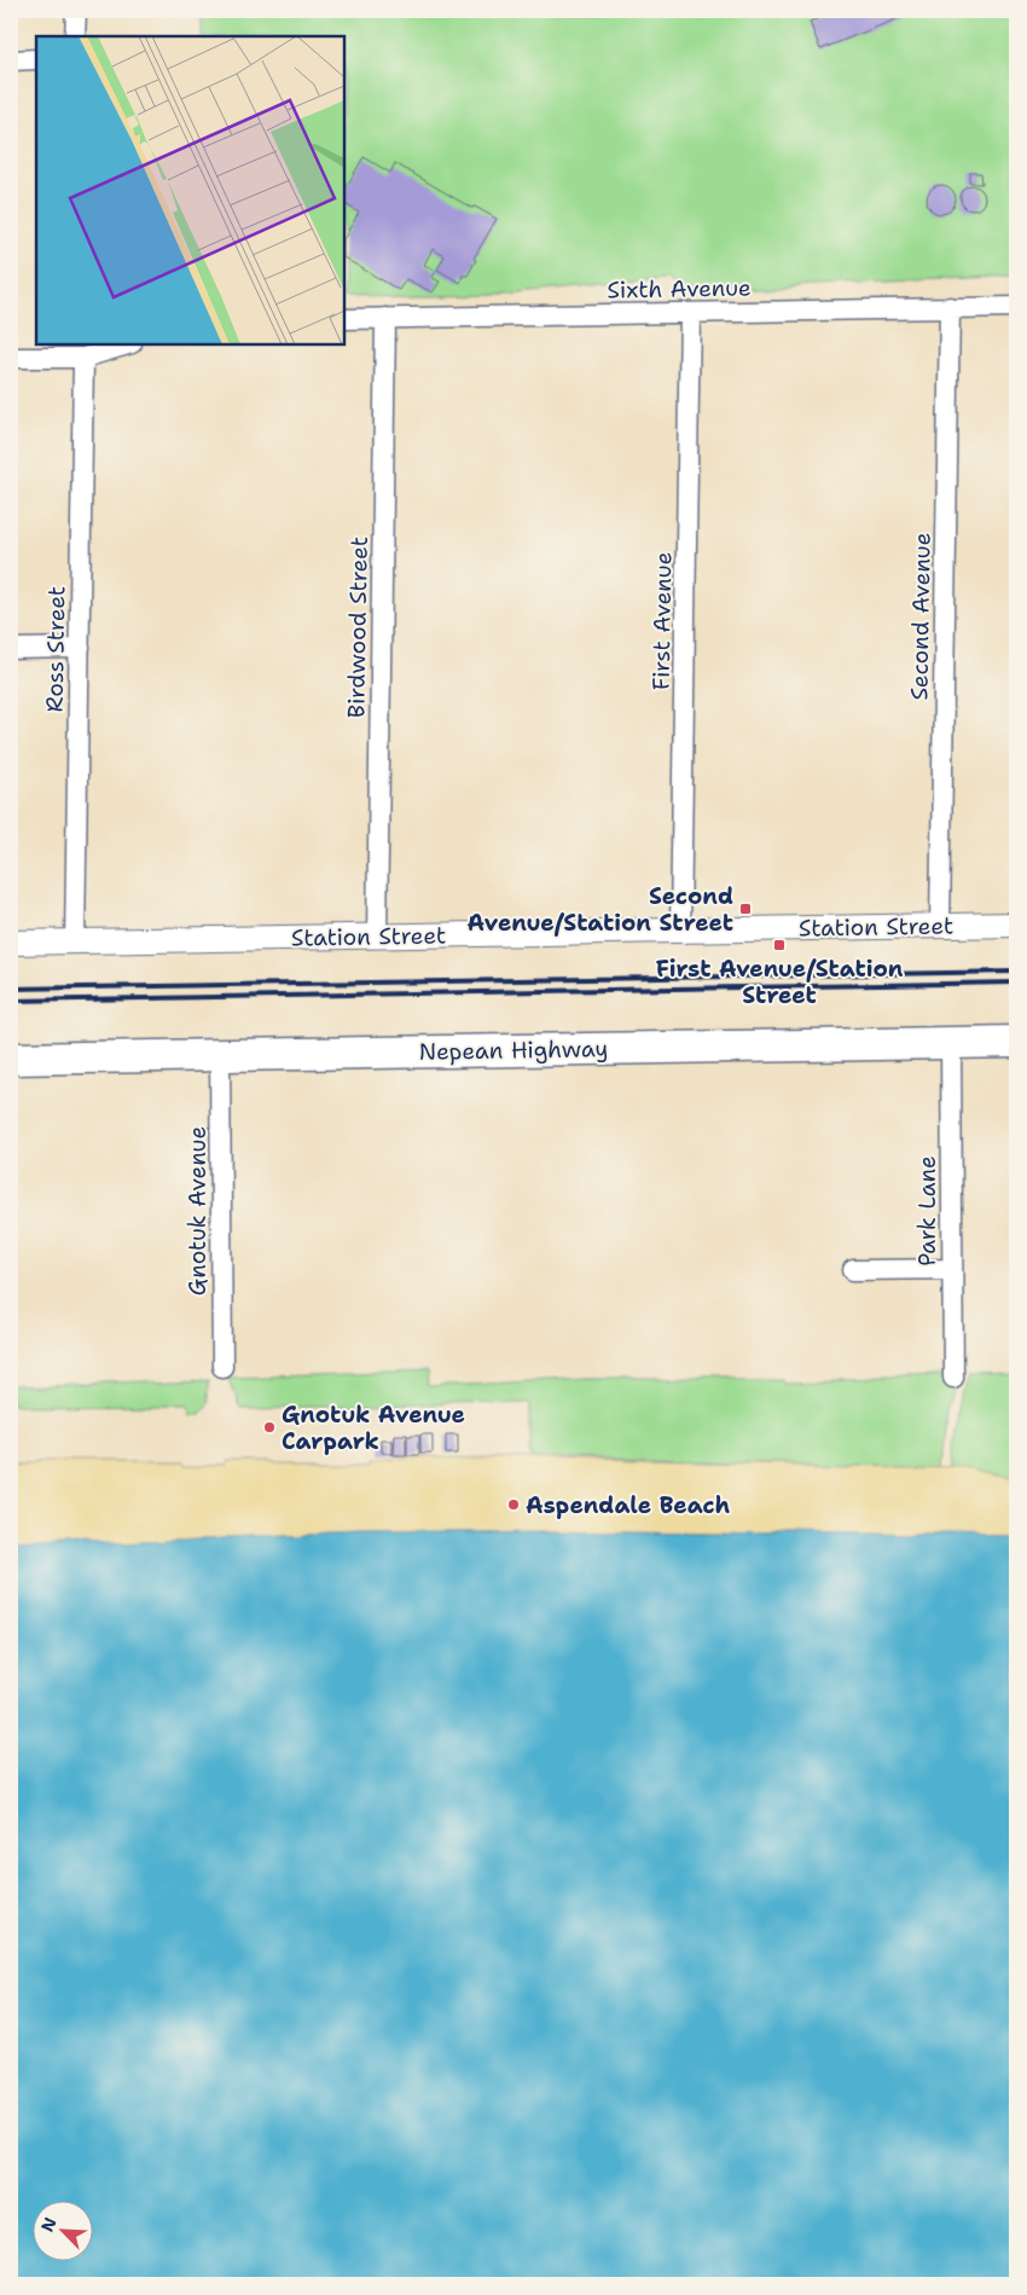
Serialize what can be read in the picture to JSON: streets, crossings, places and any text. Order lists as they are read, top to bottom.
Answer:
{
  "streets": {
    "highway": ["Nepean Highway"],
    "street": [
      "Sixth Avenue",
      "Second Avenue",
      "First Avenue",
      "Birdwood Street",
      "Ross Street",
      "Station Street",
      "Gnotuk Avenue",
      "Park Lane"
    ]
  },
  "crossings": [
    ["Sixth Avenue", "Second Avenue"],
    ["Sixth Avenue", "First Avenue"],
    ["Sixth Avenue", "Birdwood Street"],
    ["Second Avenue", "Station Street"],
    ["First Avenue", "Station Street"],
    ["Birdwood Street", "Station Street"],
    ["Ross Street", "Station Street"],
    ["Nepean Highway", "Gnotuk Avenue"],
    ["Nepean Highway", "Park Lane"]
  ],
  "places": {
    "transit": ["Second Avenue/Station Street", "First Avenue/Station Street"],
    "other": ["Gnotuk Avenue Carpark", "Aspendale Beach"]
  },
  "north": "top left"
}
